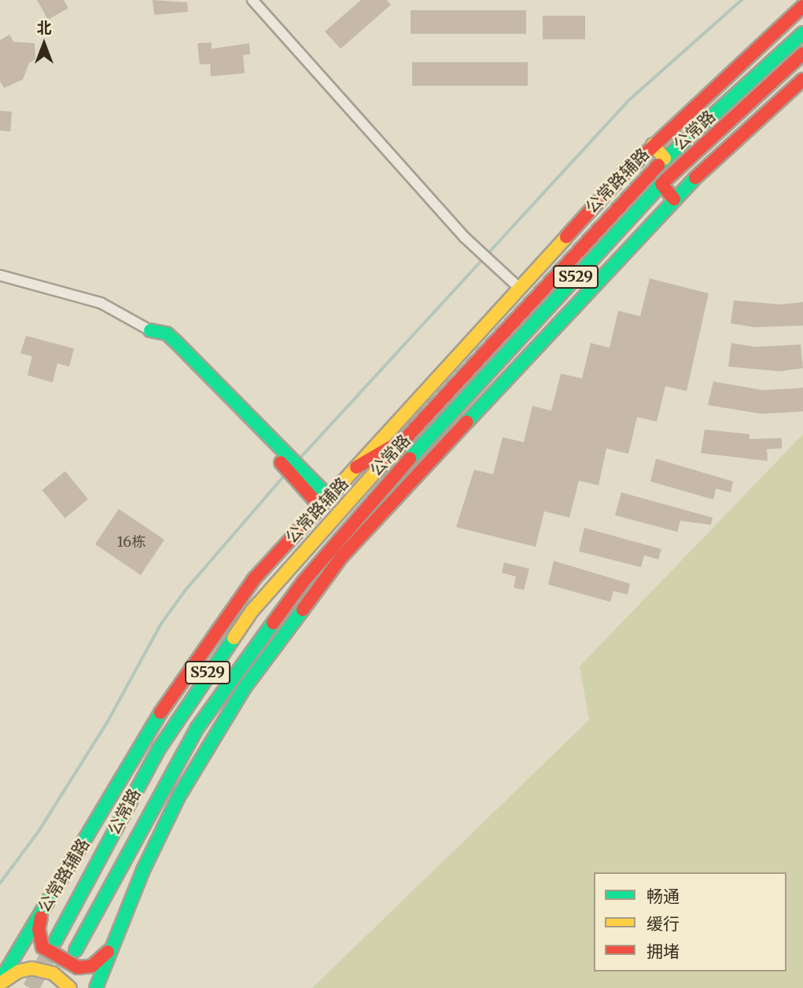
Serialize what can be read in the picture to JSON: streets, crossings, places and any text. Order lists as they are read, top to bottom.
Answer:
{
  "streets": {
    "main road": ["公常路", "公常路辅路", "S529"]
  },
  "house_numbers": ["16栋"],
  "legend": ["畅通", "缓行", "拥堵"],
  "north": "top"
}
